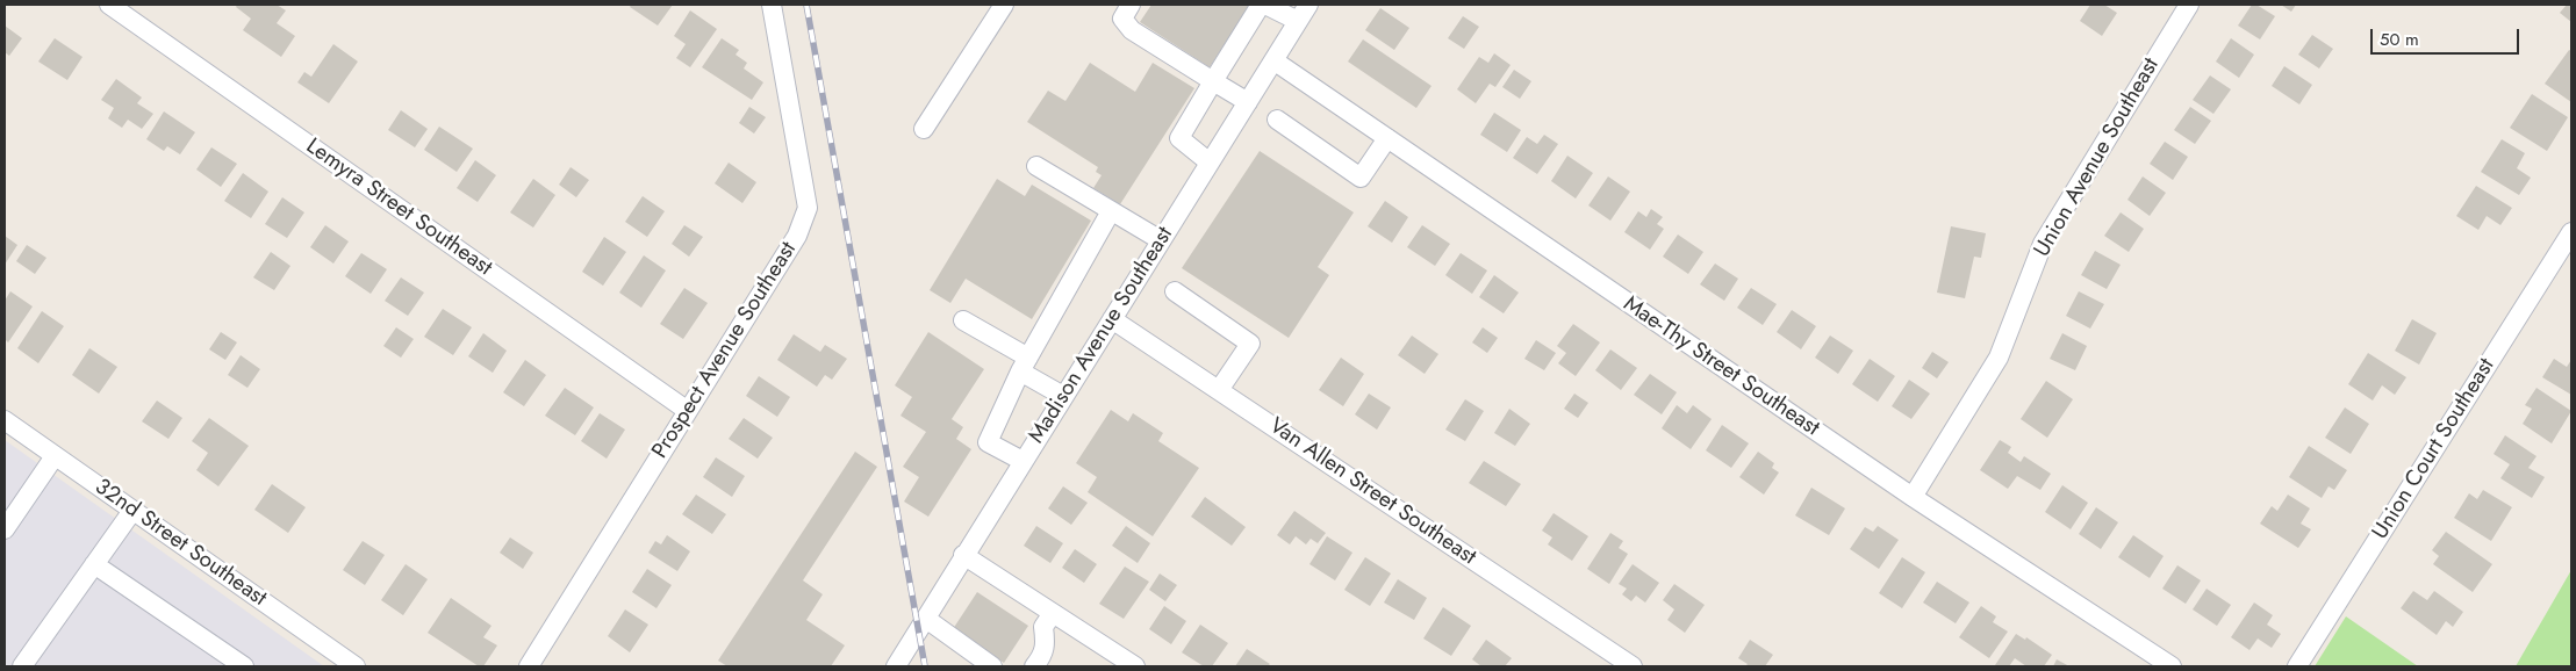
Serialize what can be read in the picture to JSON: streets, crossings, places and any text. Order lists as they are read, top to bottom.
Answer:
{
  "streets": {
    "street": [
      "Union Avenue Southeast",
      "Lemyra Street Southeast",
      "Madison Avenue Southeast",
      "Prospect Avenue Southeast",
      "Mae-Thy Street Southeast",
      "Union Court Southeast",
      "Van Allen Street Southeast",
      "32nd Street Southeast"
    ]
  },
  "crossings": [
    ["Union Avenue Southeast", "Mae-Thy Street Southeast"],
    ["Lemyra Street Southeast", "Prospect Avenue Southeast"],
    ["Madison Avenue Southeast", "Mae-Thy Street Southeast"],
    ["Madison Avenue Southeast", "Van Allen Street Southeast"]
  ],
  "scale_bar": "50 m"
}
